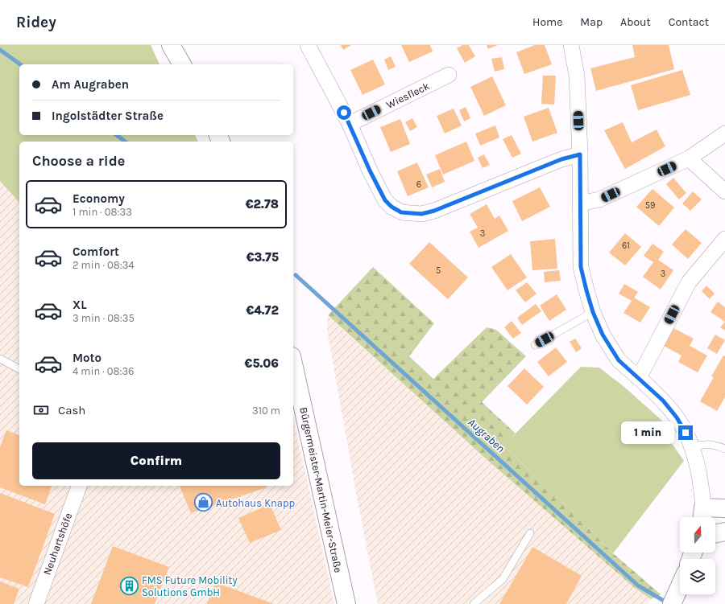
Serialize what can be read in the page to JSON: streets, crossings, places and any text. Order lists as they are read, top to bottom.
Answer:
{
  "streets": {
    "street": ["Wiesfleck", "Bürgermeister-Martin-Meier-Straße", "Neuhartshöfe"]
  },
  "water": ["Augraben"],
  "places": {
    "shop": ["Autohaus Knapp"],
    "building": ["FMS Future Mobility Solutions GmbH"]
  },
  "house_numbers": [
    "6",
    "59",
    "3",
    "61",
    "5",
    "3"
  ],
  "north": "top",
  "page": {
    "header": "Ridey",
    "nav": [
      "Home",
      "Map",
      "About",
      "Contact"
    ],
    "banner": ["Am Augraben", "Ingolstädter Straße"],
    "heading": "Choose a ride",
    "list": [
      {
        "name": "Economy",
        "note": "1 min · 08:33",
        "value": "€2.78"
      },
      {
        "name": "Comfort",
        "note": "2 min · 08:34",
        "value": "€3.75"
      },
      {
        "name": "XL",
        "note": "3 min · 08:35",
        "value": "€4.72"
      },
      {
        "name": "Moto",
        "note": "4 min · 08:36",
        "value": "€5.06"
      }
    ],
    "pay": ["Cash", "310 m"],
    "bubble": "1 min",
    "buttons": "Confirm"
  }
}
